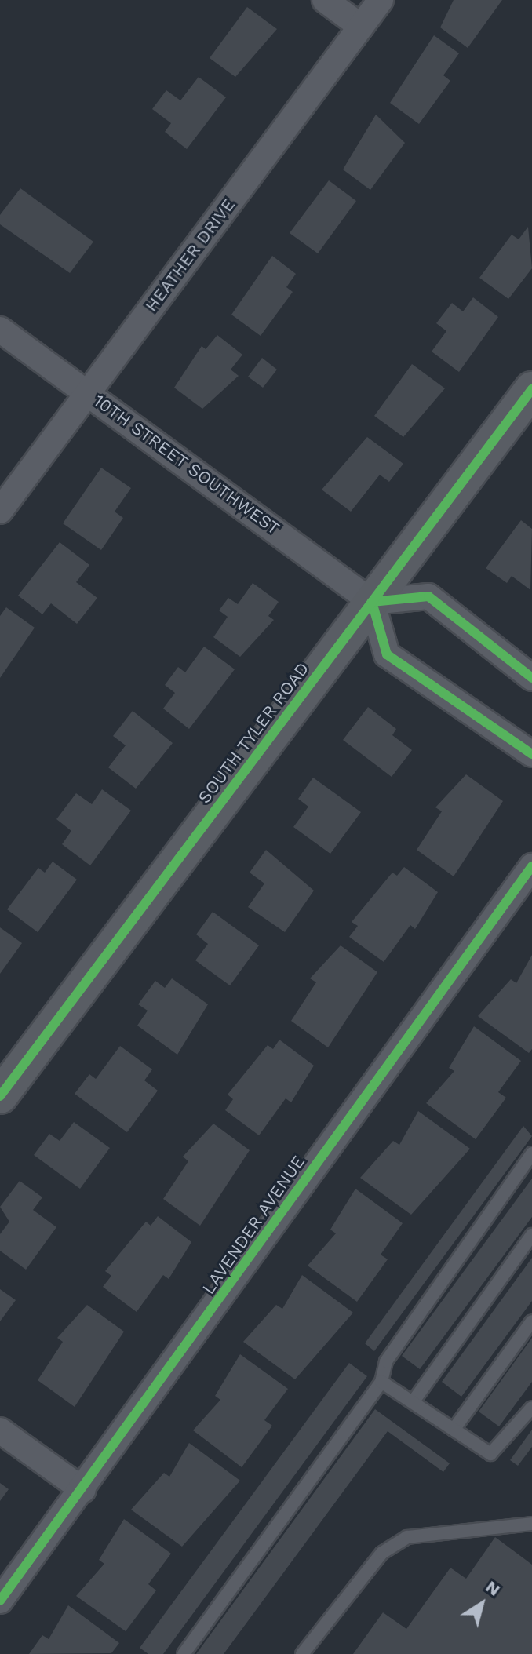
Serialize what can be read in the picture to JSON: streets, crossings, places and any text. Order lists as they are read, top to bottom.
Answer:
{
  "streets": {
    "street": [
      "HEATHER DRIVE",
      "10TH STREET SOUTHWEST",
      "SOUTH TYLER ROAD",
      "LAVENDER AVENUE"
    ]
  },
  "crossings": [
    ["HEATHER DRIVE", "10TH STREET SOUTHWEST"],
    ["10TH STREET SOUTHWEST", "SOUTH TYLER ROAD"]
  ],
  "north": "top right"
}
